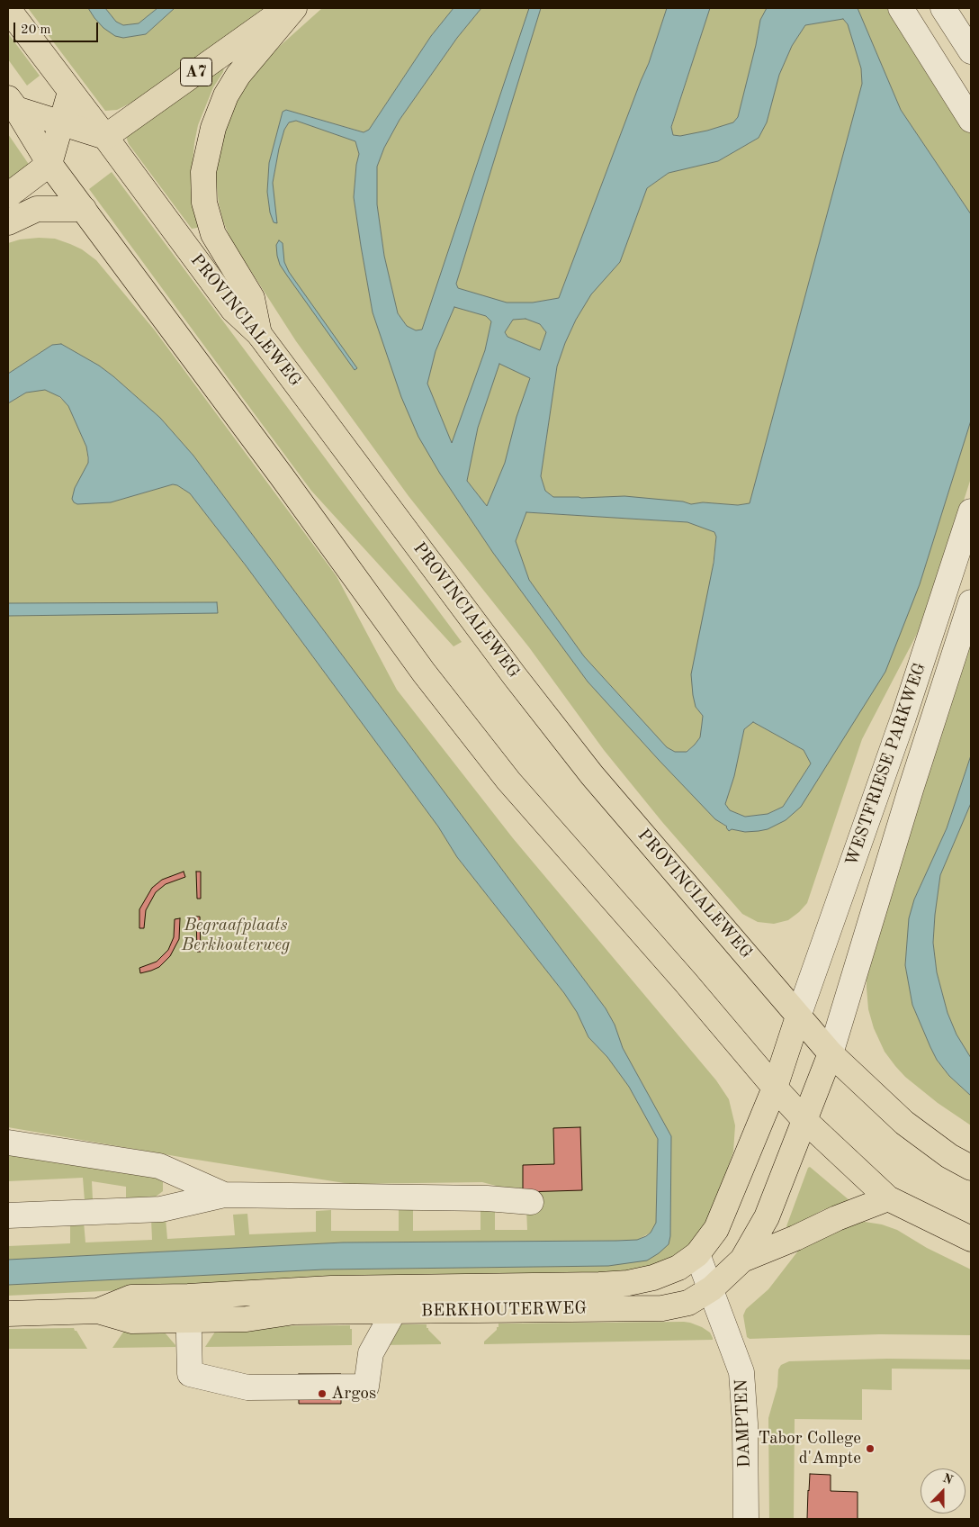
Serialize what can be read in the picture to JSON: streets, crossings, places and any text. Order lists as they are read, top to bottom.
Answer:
{
  "streets": {
    "main road": ["A7", "PROVINCIALEWEG", "BERKHOUTERWEG"],
    "street": ["WESTFRIESE PARKWEG", "DAMPTEN"]
  },
  "crossings": [
    ["A7", "PROVINCIALEWEG"],
    ["PROVINCIALEWEG", "WESTFRIESE PARKWEG"],
    ["PROVINCIALEWEG", "BERKHOUTERWEG"],
    ["WESTFRIESE PARKWEG", "BERKHOUTERWEG"],
    ["BERKHOUTERWEG", "DAMPTEN"]
  ],
  "parks": ["Begraafplaats Berkhouterweg"],
  "places": ["Argos", "Tabor College d'Ampte"],
  "scale_bar": "20 m",
  "north": "top"
}
